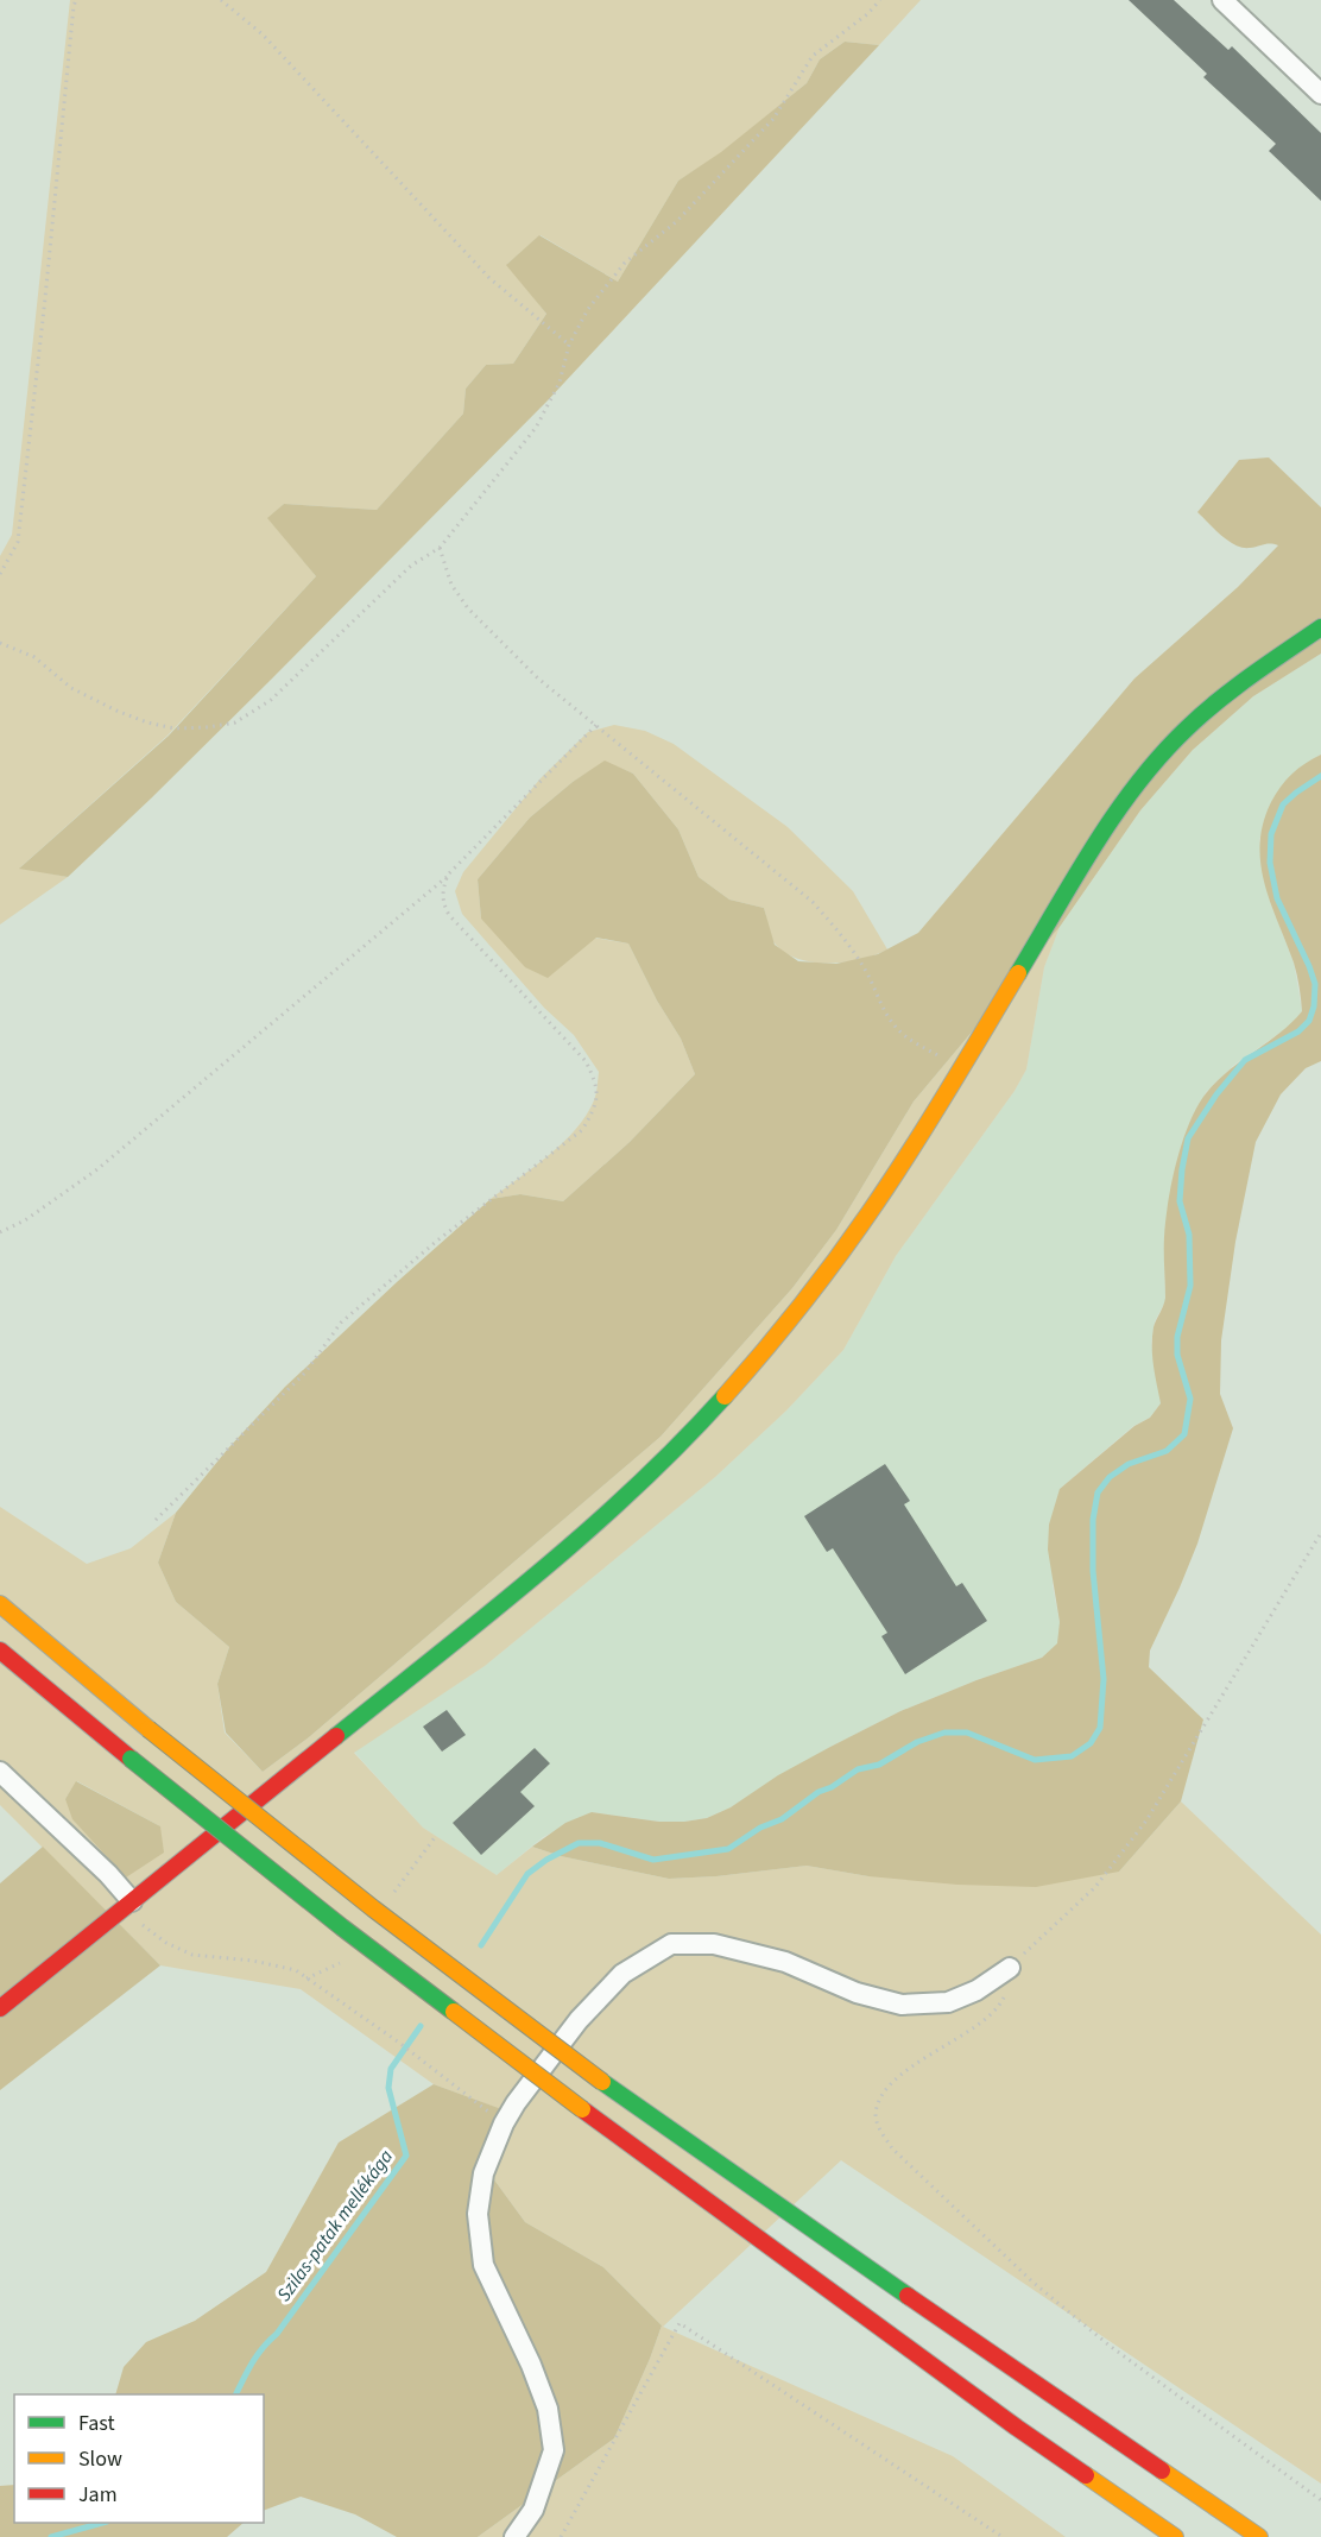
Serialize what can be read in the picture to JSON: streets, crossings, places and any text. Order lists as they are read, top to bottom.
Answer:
{
  "water": ["Szilas-patak mellékága"],
  "legend": ["Fast", "Slow", "Jam"]
}
